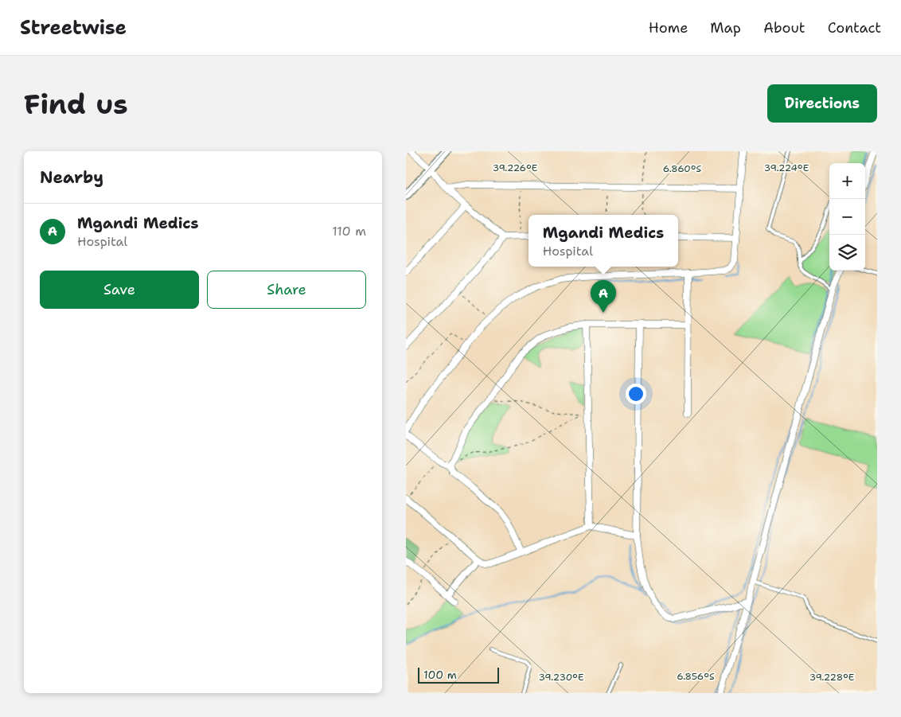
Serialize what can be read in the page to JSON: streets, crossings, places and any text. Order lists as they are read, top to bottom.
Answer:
{
  "scale_bar": "100 m",
  "page": {
    "header": "Streetwise",
    "nav": [
      "Home",
      "Map",
      "About",
      "Contact"
    ],
    "buttons": [
      "Directions",
      ["Save", "Share"]
    ],
    "title": "Find us",
    "heading": "Nearby",
    "map_buttons": ["+", "−"],
    "list": [
      {
        "mark": "A",
        "name": "Mgandi Medics",
        "note": "Hospital",
        "value": "110 m"
      }
    ],
    "popup": ["Mgandi Medics", "Hospital"],
    "pins": "A",
    "scale": "100 m"
  },
  "coordinates": [
    "39.226°E",
    "39.224°E",
    "6.860°S",
    "6.856°S",
    "39.230°E",
    "39.228°E"
  ]
}
